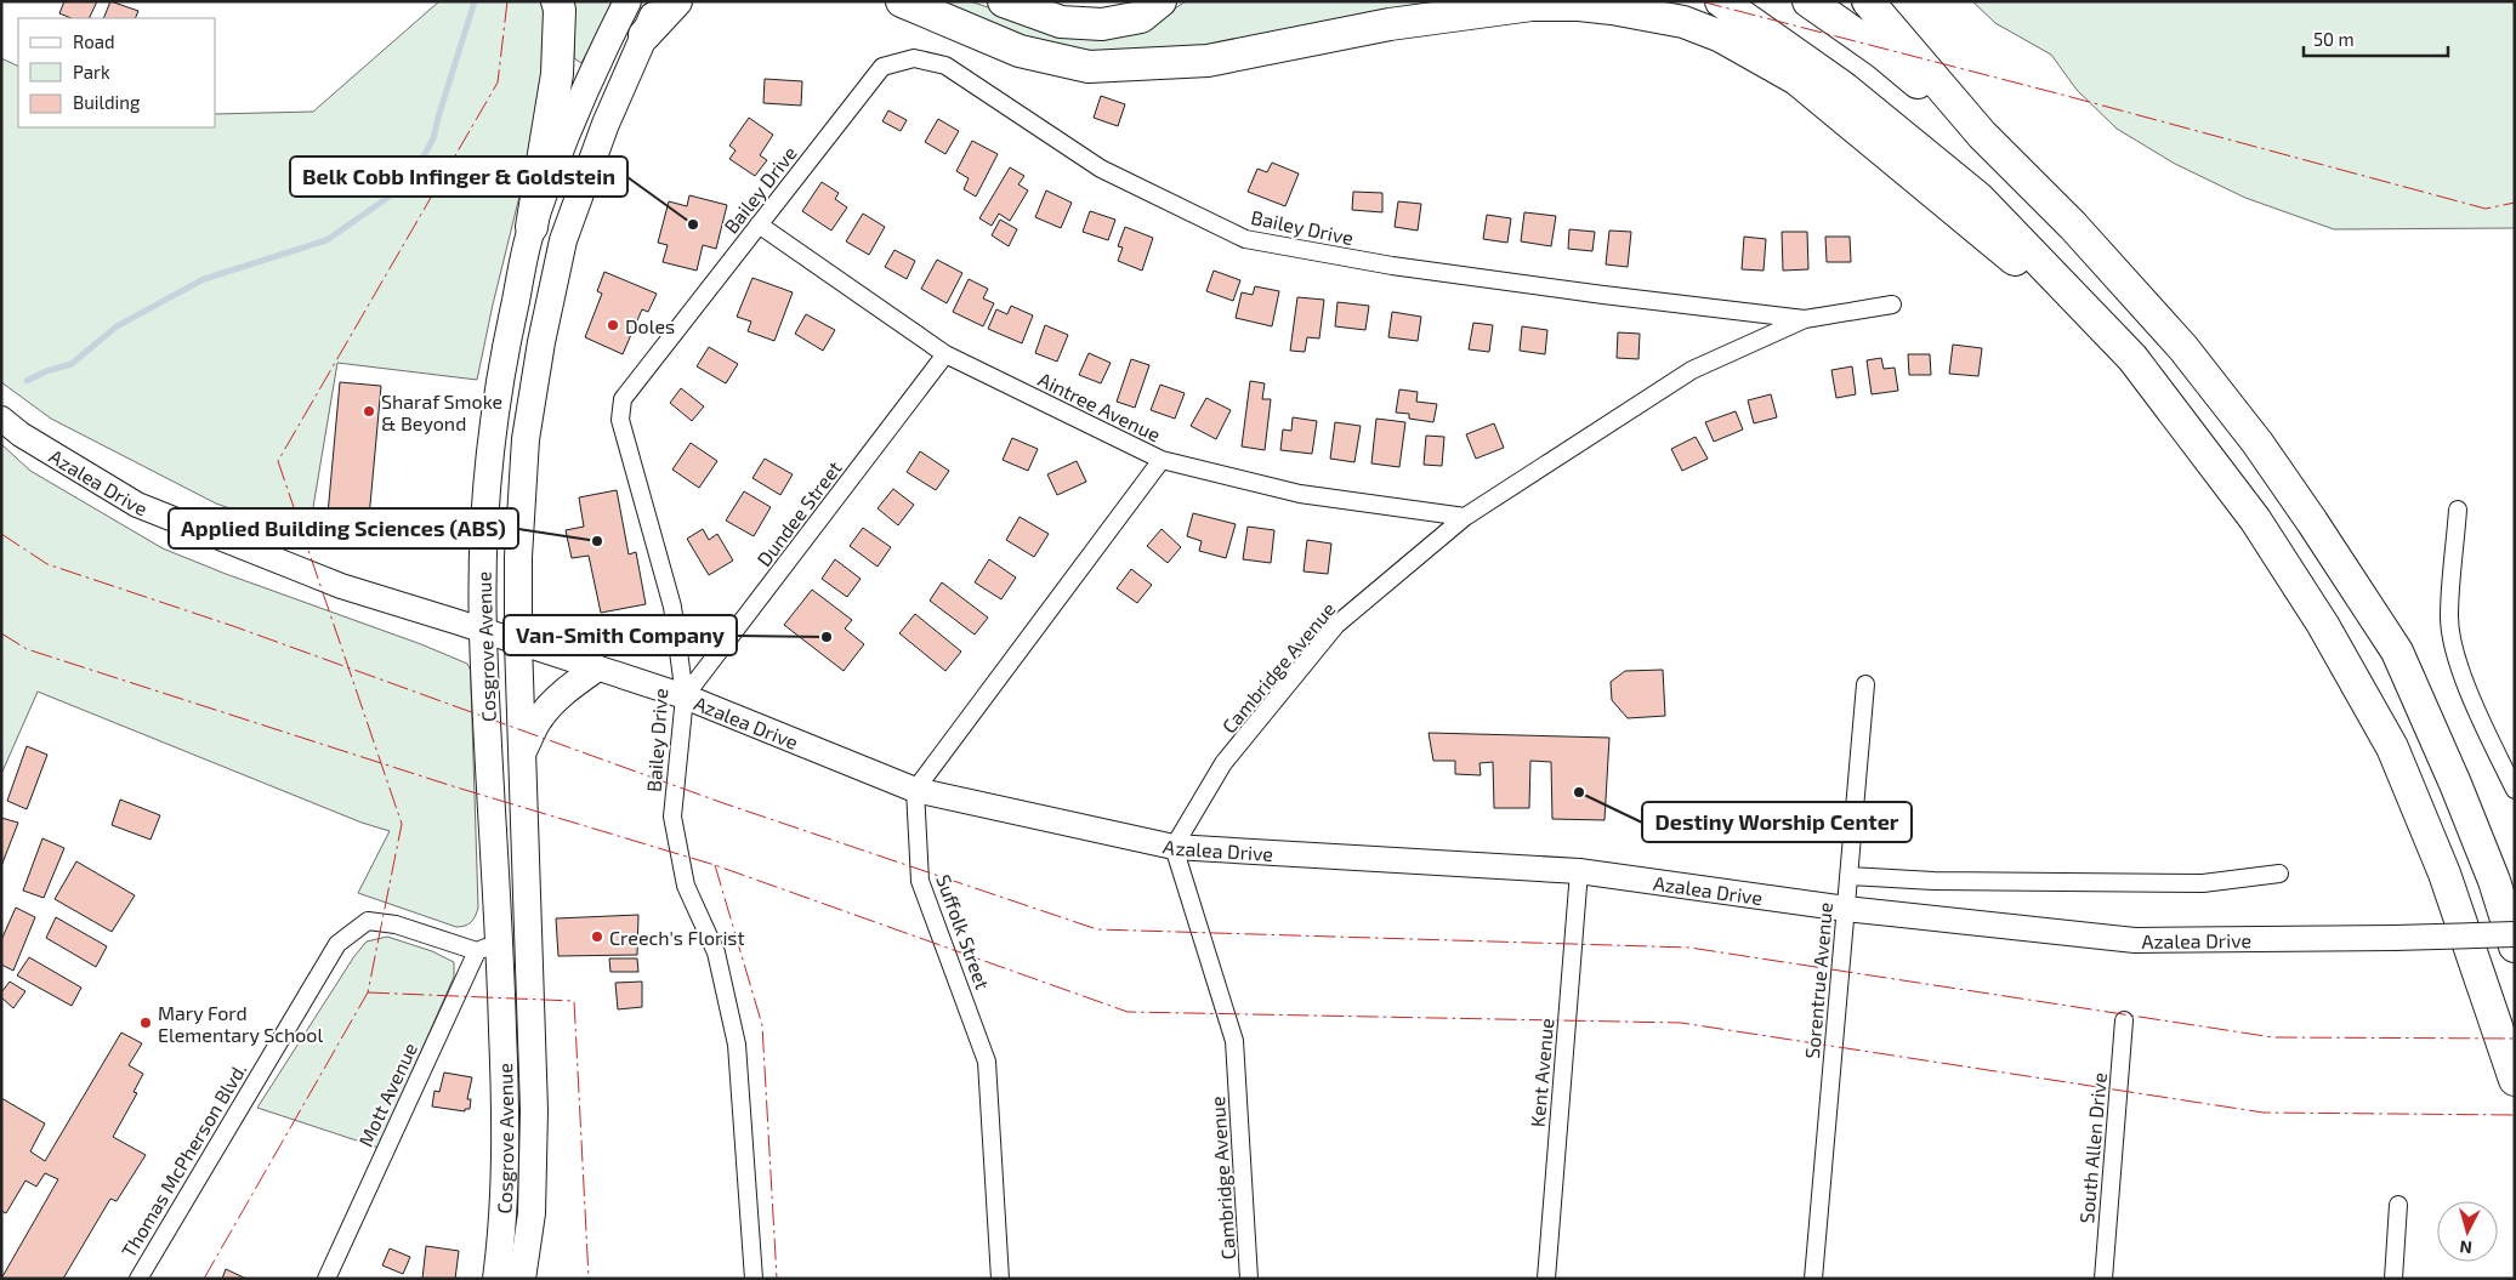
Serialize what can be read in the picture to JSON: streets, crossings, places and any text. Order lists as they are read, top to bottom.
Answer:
{
  "streets": {
    "main road": ["Cosgrove Avenue"],
    "street": [
      "Bailey Drive",
      "Aintree Avenue",
      "Azalea Drive",
      "Dundee Street",
      "Cambridge Avenue",
      "Suffolk Street",
      "Sorentrue Avenue",
      "Kent Avenue",
      "Mott Avenue",
      "South Allen Drive",
      "Thomas McPherson Blvd."
    ]
  },
  "crossings": [
    ["Bailey Drive", "Aintree Avenue"],
    ["Bailey Drive", "Azalea Drive"],
    ["Bailey Drive", "Dundee Street"],
    ["Bailey Drive", "Cambridge Avenue"],
    ["Aintree Avenue", "Dundee Street"],
    ["Aintree Avenue", "Cambridge Avenue"],
    ["Azalea Drive", "Dundee Street"],
    ["Azalea Drive", "Cosgrove Avenue"],
    ["Azalea Drive", "Cambridge Avenue"],
    ["Azalea Drive", "Suffolk Street"],
    ["Azalea Drive", "Sorentrue Avenue"],
    ["Azalea Drive", "Kent Avenue"],
    ["Cosgrove Avenue", "Mott Avenue"],
    ["Cosgrove Avenue", "Thomas McPherson Blvd."],
    ["Mott Avenue", "Thomas McPherson Blvd."]
  ],
  "places": [
    "Belk Cobb Infinger & Goldstein",
    "Doles",
    "Sharaf Smoke & Beyond",
    "Applied Building Sciences (ABS)",
    "Van-Smith Company",
    "Destiny Worship Center",
    "Creech's Florist",
    "Mary Ford Elementary School"
  ],
  "legend": ["Road", "Park", "Building"],
  "scale_bar": "50 m",
  "north": "bottom"
}
